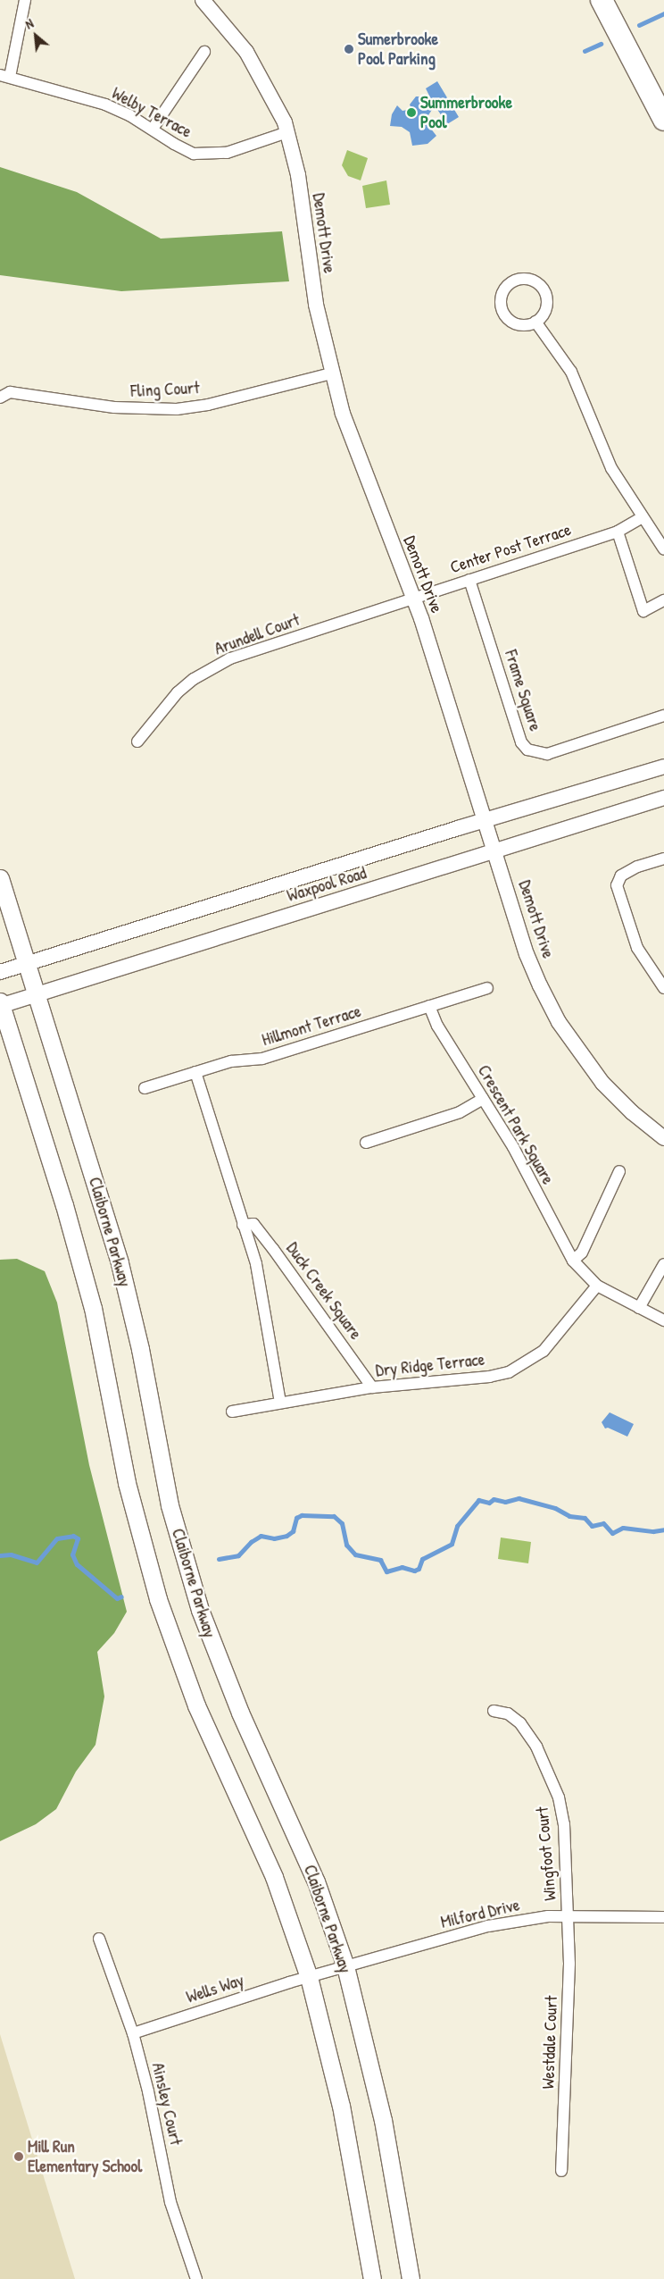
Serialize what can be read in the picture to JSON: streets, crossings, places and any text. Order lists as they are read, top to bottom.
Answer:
{
  "streets": {
    "main road": ["Claiborne Parkway"],
    "street": [
      "Welby Terrace",
      "Demott Drive",
      "Fling Court",
      "Center Post Terrace",
      "Arundell Court",
      "Frame Square",
      "Waxpool Road",
      "Hillmont Terrace",
      "Crescent Park Square",
      "Duck Creek Square",
      "Dry Ridge Terrace",
      "Wingfoot Court",
      "Milford Drive",
      "Wells Way",
      "Westdale Court",
      "Ainsley Court"
    ]
  },
  "crossings": [
    ["Welby Terrace", "Demott Drive"],
    ["Demott Drive", "Fling Court"],
    ["Demott Drive", "Center Post Terrace"],
    ["Demott Drive", "Arundell Court"],
    ["Demott Drive", "Waxpool Road"],
    ["Center Post Terrace", "Arundell Court"],
    ["Center Post Terrace", "Frame Square"],
    ["Waxpool Road", "Claiborne Parkway"],
    ["Hillmont Terrace", "Crescent Park Square"],
    ["Crescent Park Square", "Dry Ridge Terrace"],
    ["Claiborne Parkway", "Milford Drive"],
    ["Duck Creek Square", "Dry Ridge Terrace"],
    ["Wingfoot Court", "Milford Drive"],
    ["Wingfoot Court", "Westdale Court"],
    ["Milford Drive", "Wells Way"],
    ["Milford Drive", "Westdale Court"],
    ["Wells Way", "Ainsley Court"]
  ],
  "places": ["Sumerbrooke Pool Parking", "Summerbrooke Pool", "Mill Run Elementary School"],
  "north": "top left"
}
